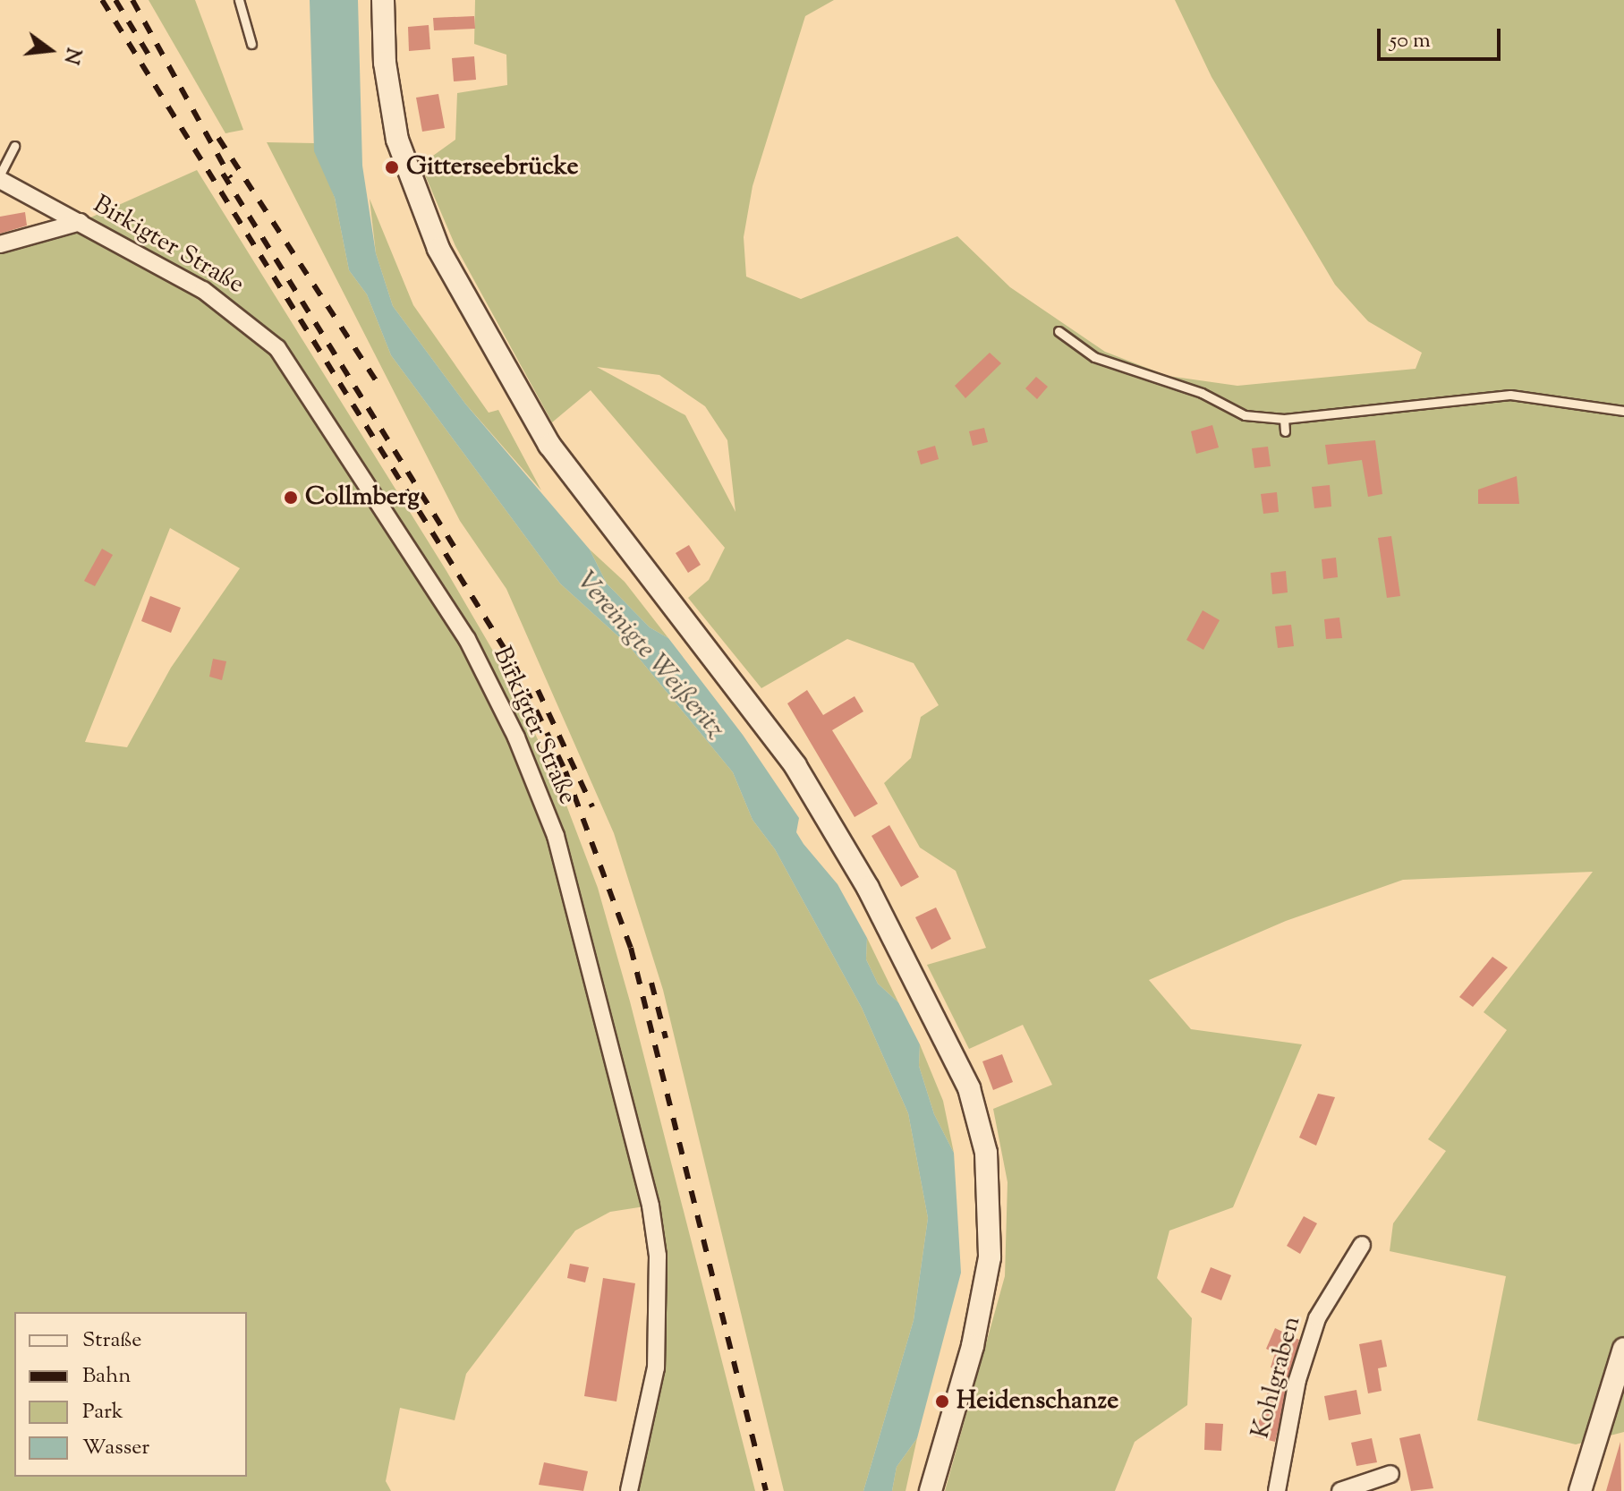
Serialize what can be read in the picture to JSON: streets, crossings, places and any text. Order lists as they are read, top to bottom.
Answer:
{
  "streets": {
    "street": ["Birkigter Straße", "Kohlgraben"]
  },
  "water": ["Vereinigte Weißeritz"],
  "places": ["Gitterseebrücke", "Collmberg", "Heidenschanze"],
  "legend": [
    "Straße",
    "Bahn",
    "Park",
    "Wasser"
  ],
  "scale_bar": "50 m",
  "north": "right"
}
